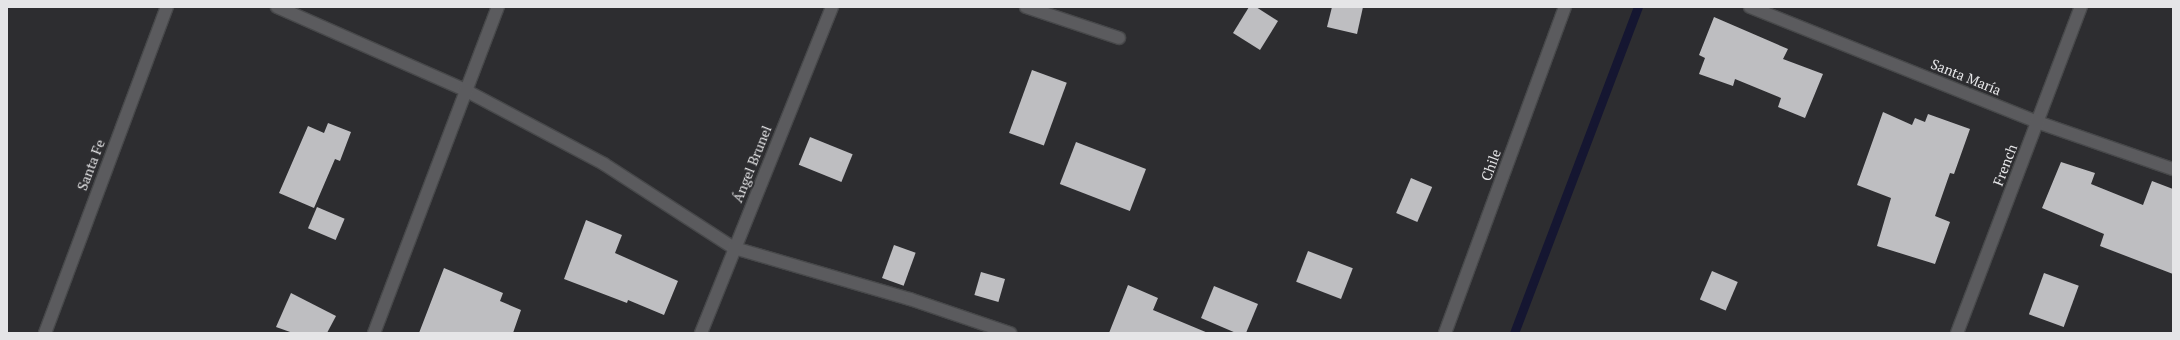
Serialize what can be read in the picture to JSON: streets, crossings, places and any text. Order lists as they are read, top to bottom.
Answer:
{
  "streets": {
    "street": [
      "Santa María",
      "Ángel Brunel",
      "Santa Fe",
      "Chile",
      "French"
    ]
  },
  "crossings": [
    ["Santa María", "French"]
  ]
}
